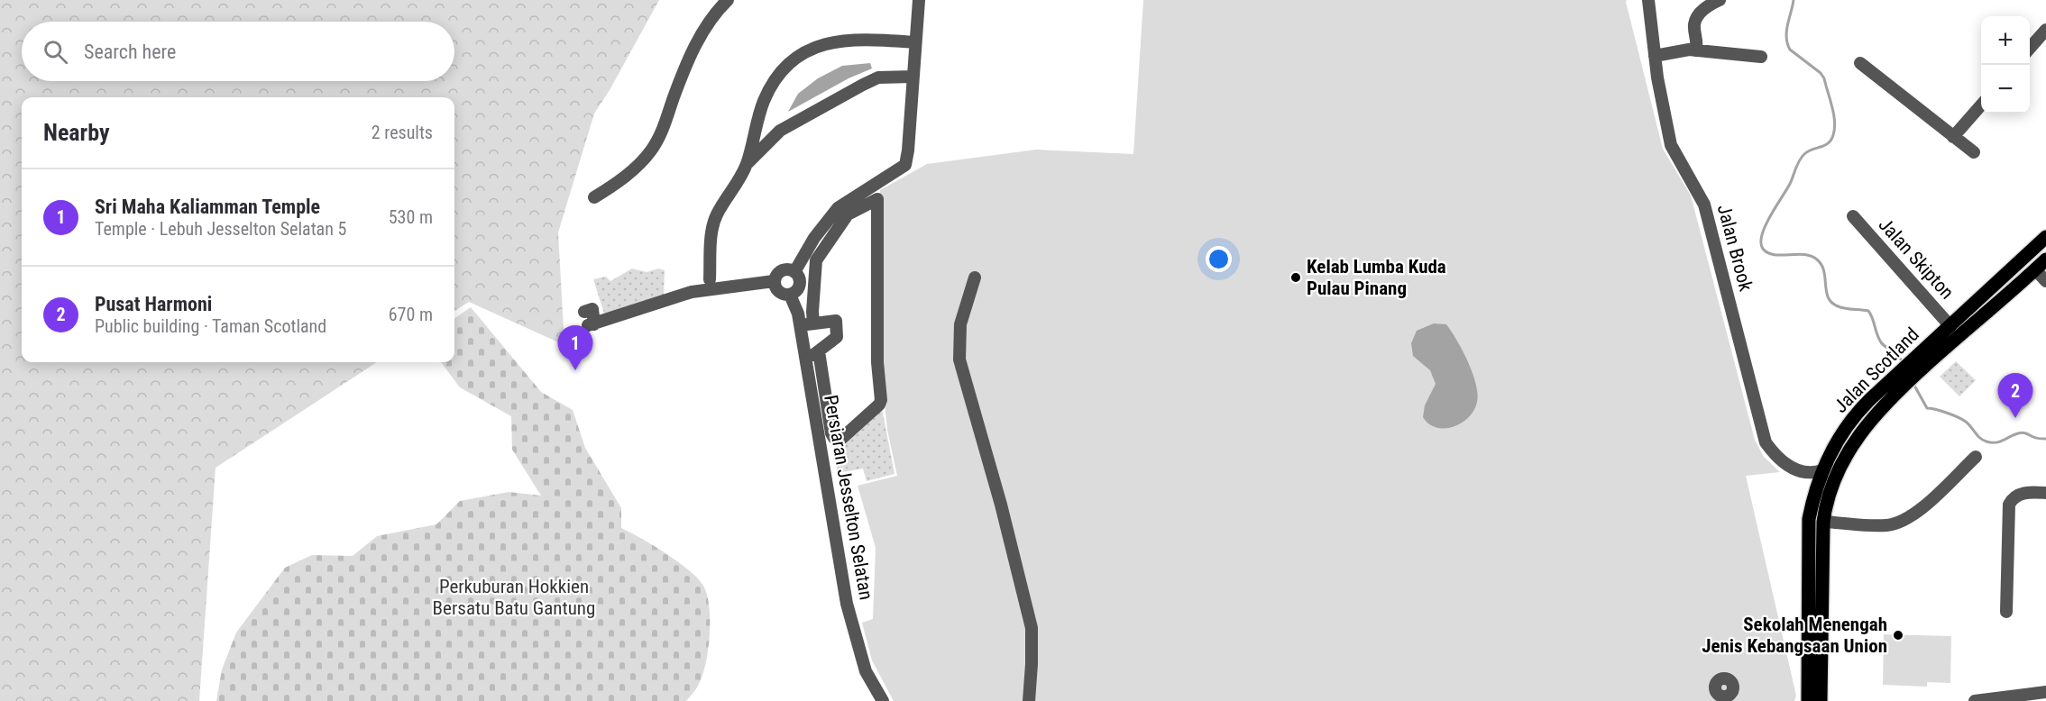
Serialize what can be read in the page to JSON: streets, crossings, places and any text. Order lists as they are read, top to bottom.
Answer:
{
  "streets": {
    "main road": ["Jalan Scotland"],
    "street": ["Jalan Brook", "Jalan Skipton", "Persiaran Jesselton Selatan"]
  },
  "crossings": [
    ["Jalan Brook", "Jalan Scotland"],
    ["Jalan Skipton", "Jalan Scotland"]
  ],
  "parks": ["Perkuburan Hokkien Bersatu Batu Gantung"],
  "places": ["Kelab Lumba Kuda Pulau Pinang", "Sekolah Menengah Jenis Kebangsaan Union"],
  "page": {
    "map_buttons": ["+", "−"],
    "search": "Search here",
    "heading": ["Nearby", "2 results"],
    "list": [
      {
        "mark": "1",
        "name": "Sri Maha Kaliamman Temple",
        "note": "Temple · Lebuh Jesselton Selatan 5",
        "value": "530 m"
      },
      {
        "mark": "2",
        "name": "Pusat Harmoni",
        "note": "Public building · Taman Scotland",
        "value": "670 m"
      }
    ],
    "pins": ["1", "2"]
  }
}
